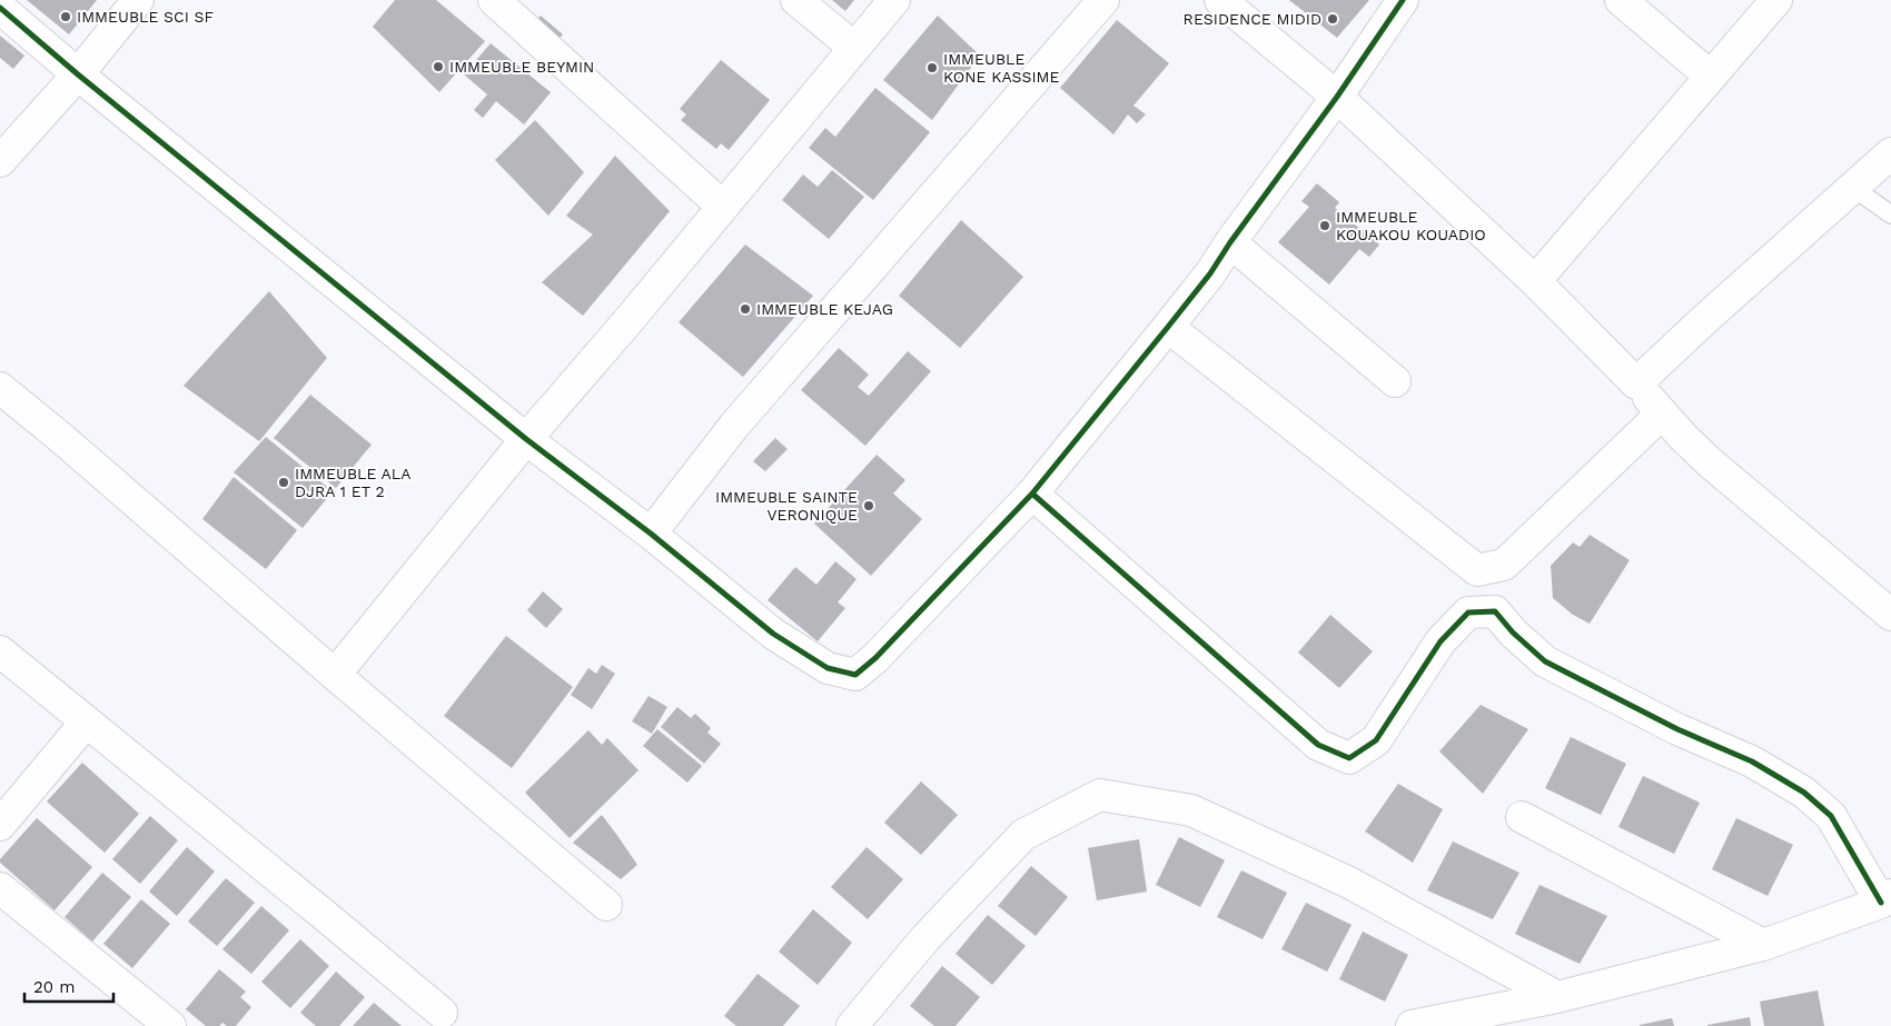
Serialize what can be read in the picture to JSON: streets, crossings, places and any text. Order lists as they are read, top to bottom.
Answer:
{
  "places": [
    "IMMEUBLE SCI SF",
    "RESIDENCE MIDID",
    "IMMEUBLE BEYMIN",
    "IMMEUBLE KONE KASSIME",
    "IMMEUBLE KOUAKOU KOUADIO",
    "IMMEUBLE KEJAG",
    "IMMEUBLE ALA DJRA 1 ET 2",
    "IMMEUBLE SAINTE VERONIQUE"
  ],
  "scale_bar": "20 m"
}
